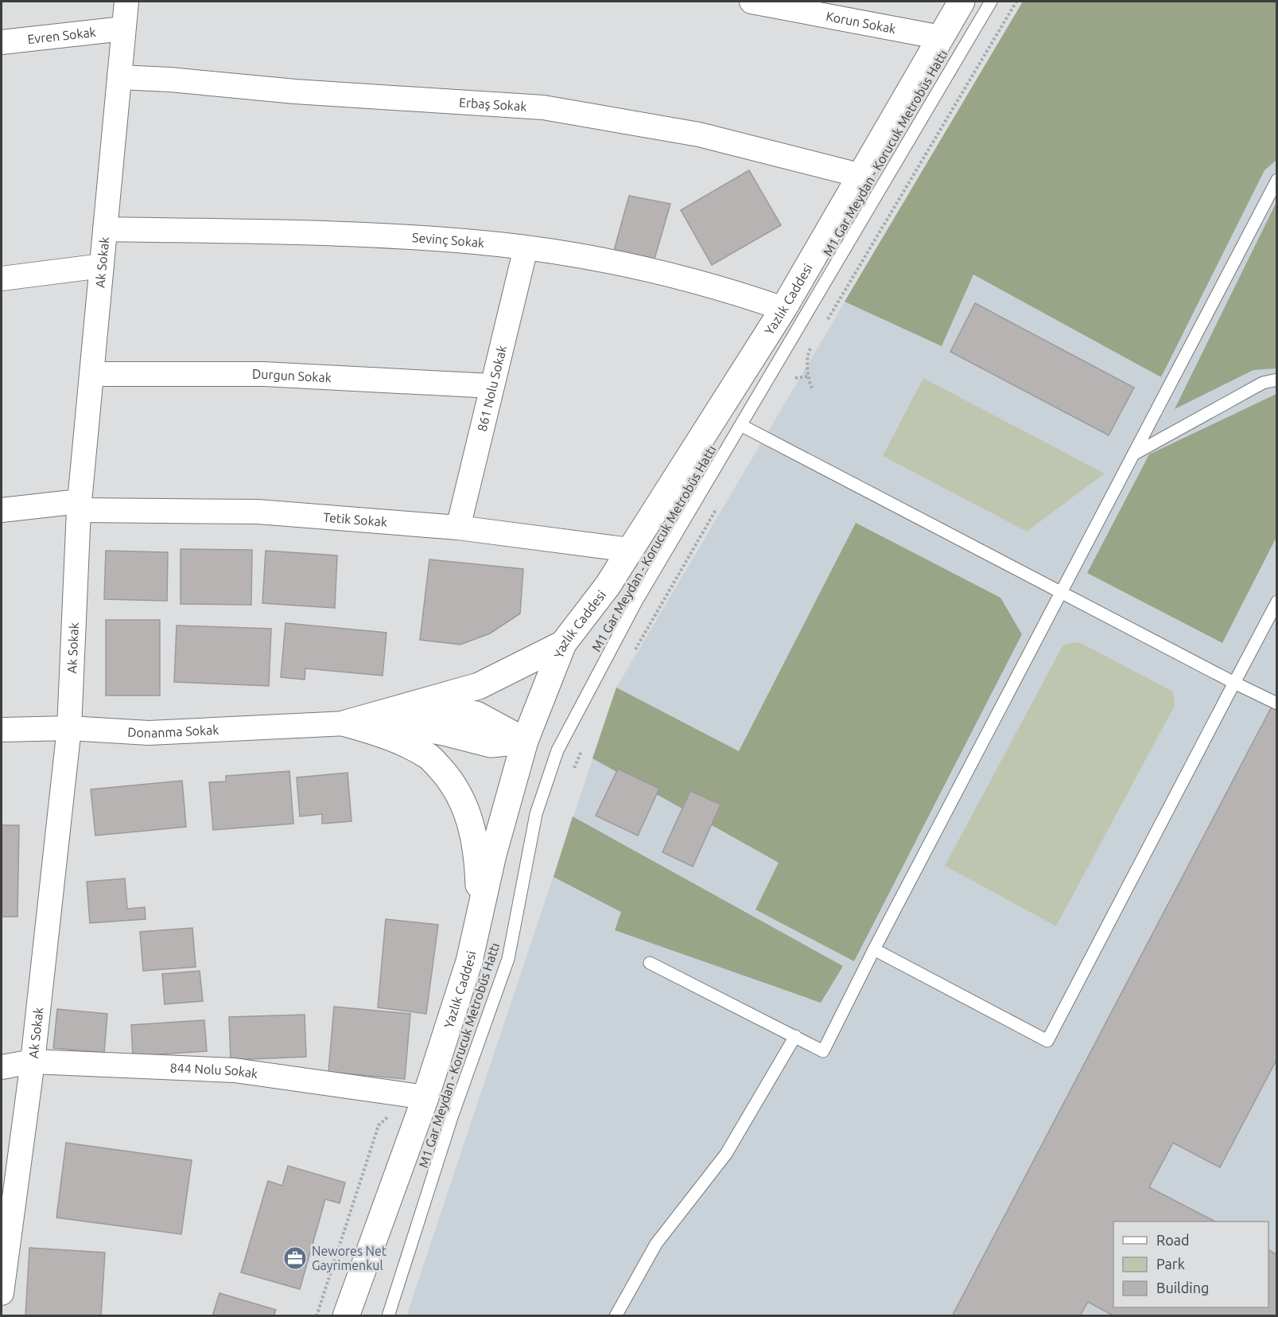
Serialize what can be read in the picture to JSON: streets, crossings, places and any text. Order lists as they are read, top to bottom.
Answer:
{
  "streets": {
    "main road": ["Yazlık Caddesi"],
    "street": [
      "Korun Sokak",
      "Evren Sokak",
      "Erbaş Sokak",
      "Sevinç Sokak",
      "Ak Sokak",
      "Durgun Sokak",
      "861 Nolu Sokak",
      "Tetik Sokak",
      "Donanma Sokak",
      "844 Nolu Sokak"
    ],
    "lane": ["M1 Gar Meydan - Korucuk Metrobüs Hattı"]
  },
  "crossings": [
    ["Korun Sokak", "Yazlık Caddesi"],
    ["Evren Sokak", "Ak Sokak"],
    ["Erbaş Sokak", "Ak Sokak"],
    ["Erbaş Sokak", "Yazlık Caddesi"],
    ["Sevinç Sokak", "Ak Sokak"],
    ["Sevinç Sokak", "Yazlık Caddesi"],
    ["Sevinç Sokak", "861 Nolu Sokak"],
    ["Ak Sokak", "Durgun Sokak"],
    ["Ak Sokak", "Tetik Sokak"],
    ["Ak Sokak", "Donanma Sokak"],
    ["Ak Sokak", "844 Nolu Sokak"],
    ["Yazlık Caddesi", "Tetik Sokak"],
    ["Yazlık Caddesi", "844 Nolu Sokak"],
    ["Durgun Sokak", "861 Nolu Sokak"],
    ["861 Nolu Sokak", "Tetik Sokak"]
  ],
  "places": {
    "office": ["Newores Net Gayrimenkul"]
  },
  "legend": ["Road", "Park", "Building"]
}
